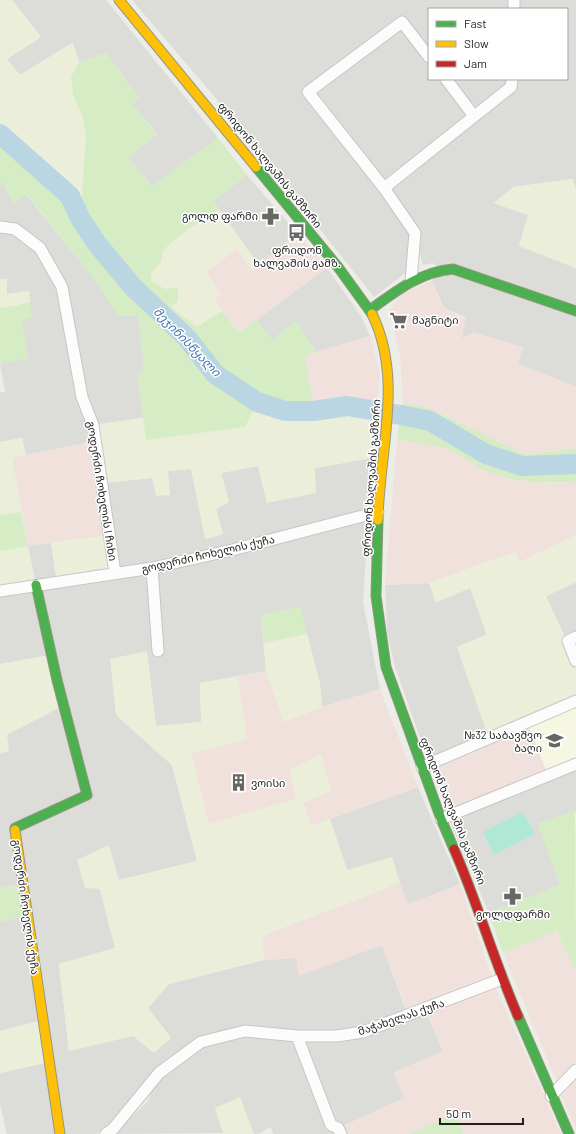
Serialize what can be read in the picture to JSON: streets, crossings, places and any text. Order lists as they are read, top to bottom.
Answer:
{
  "streets": {
    "main road": ["ფრიდონ ხალვაშის გამზირი", "გოდერძი ჩოხელის ქუჩა"],
    "street": ["გოდერძი ჩოხელის I ჩიხი", "მაჭახელას ქუჩა"]
  },
  "crossings": [
    ["ფრიდონ ხალვაშის გამზირი", "გოდერძი ჩოხელის ქუჩა"],
    ["ფრიდონ ხალვაშის გამზირი", "მაჭახელას ქუჩა"],
    ["გოდერძი ჩოხელის I ჩიხი", "გოდერძი ჩოხელის ქუჩა"]
  ],
  "water": ["მეჯინისწყალი"],
  "places": {
    "pharmacy": ["გოლდ ფარმი", "გოლდფარმი"],
    "bus stop": ["ფრიდონ ხალვაშის გამზ."],
    "supermarket": ["მაგნიტი"],
    "school or university": ["№32 საბავშვო ბაღი"],
    "building": ["ვოისი"]
  },
  "legend": ["Fast", "Slow", "Jam"],
  "scale_bar": "50 m"
}
